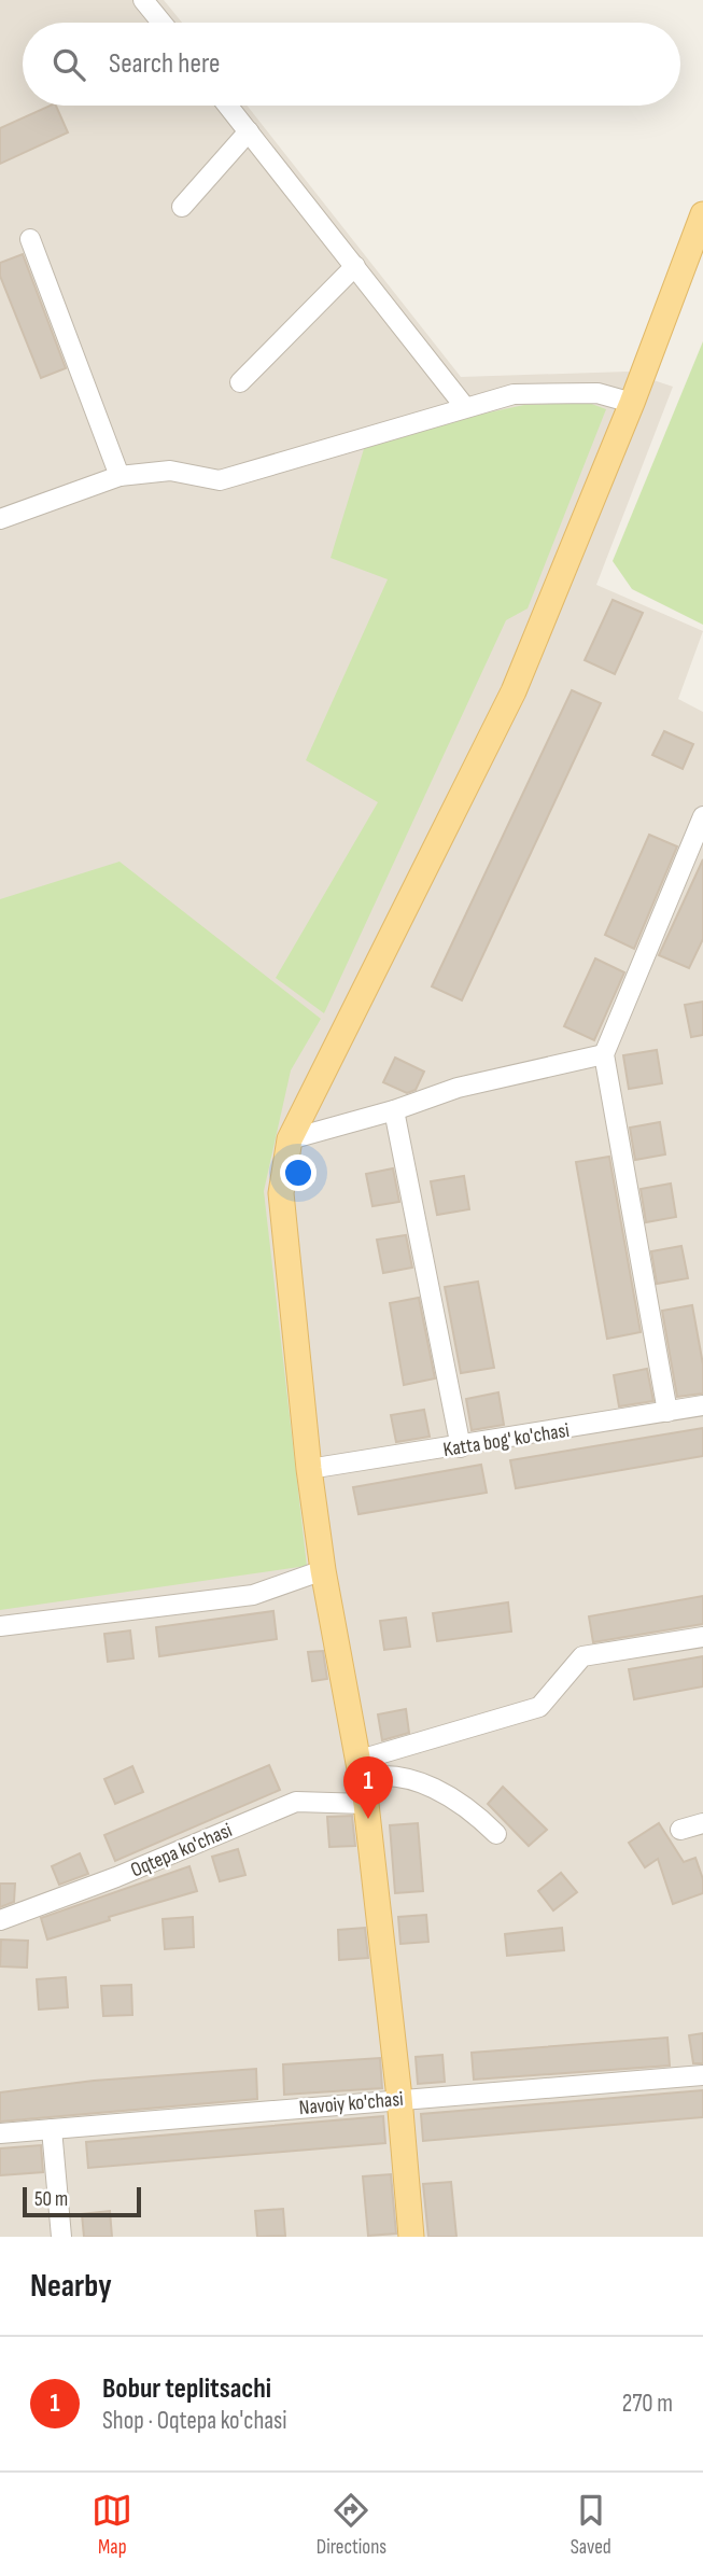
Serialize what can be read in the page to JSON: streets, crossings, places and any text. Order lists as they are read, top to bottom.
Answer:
{
  "streets": {
    "street": ["Katta bog' ko'chasi", "Oqtepa ko'chasi", "Navoiy ko'chasi"]
  },
  "scale_bar": "50 m",
  "page": {
    "search": "Search here",
    "pins": "1",
    "scale": "50 m",
    "heading": "Nearby",
    "list": [
      {
        "mark": "1",
        "name": "Bobur teplitsachi",
        "note": "Shop · Oqtepa ko'chasi",
        "value": "270 m"
      }
    ],
    "nav": ["Map", "Directions", "Saved"]
  }
}
